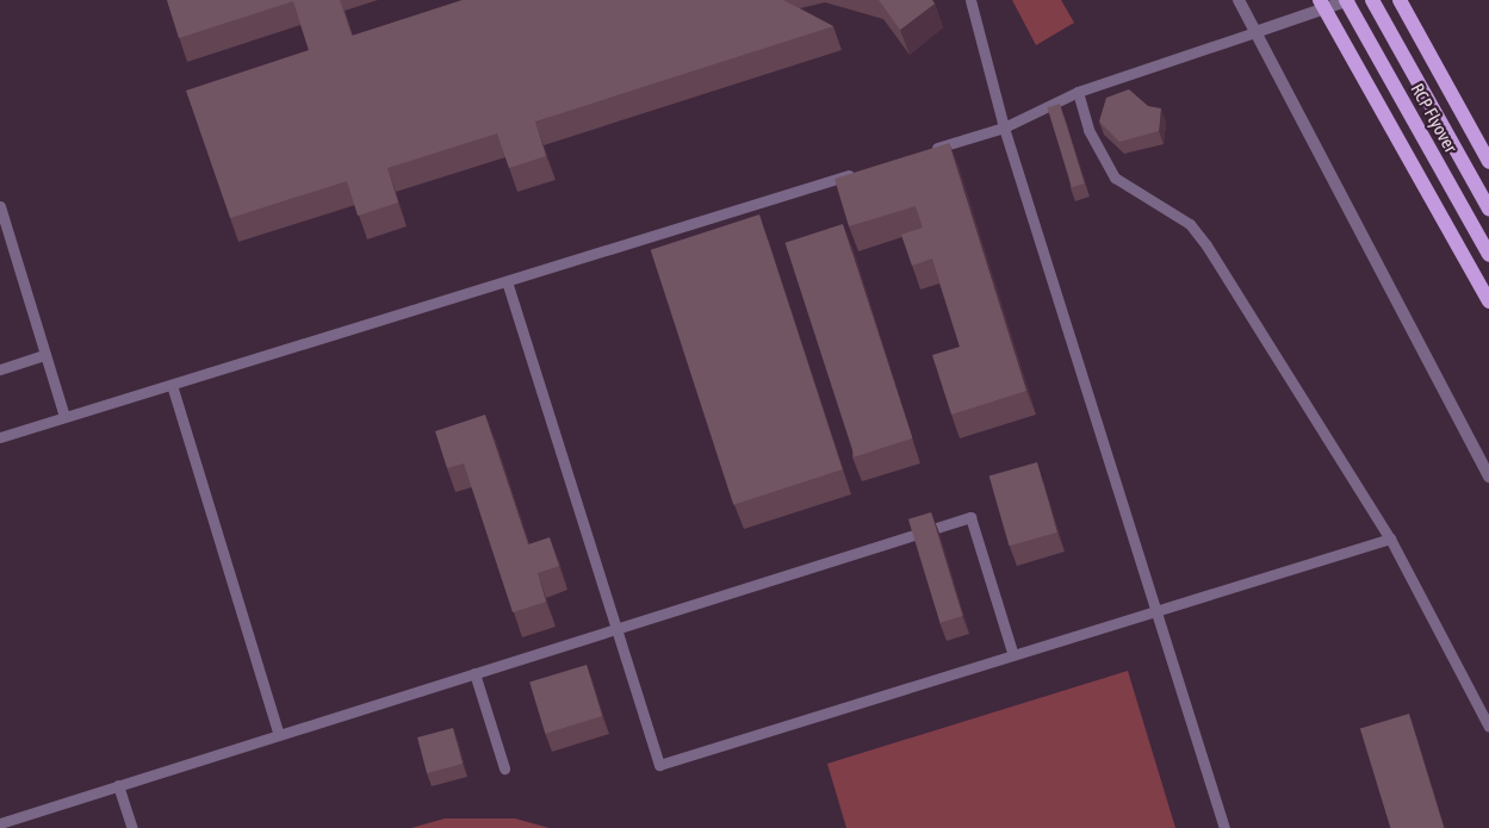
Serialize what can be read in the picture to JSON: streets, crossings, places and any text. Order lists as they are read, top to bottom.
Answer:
{
  "streets": {
    "main road": ["RCP Flyover"]
  }
}
